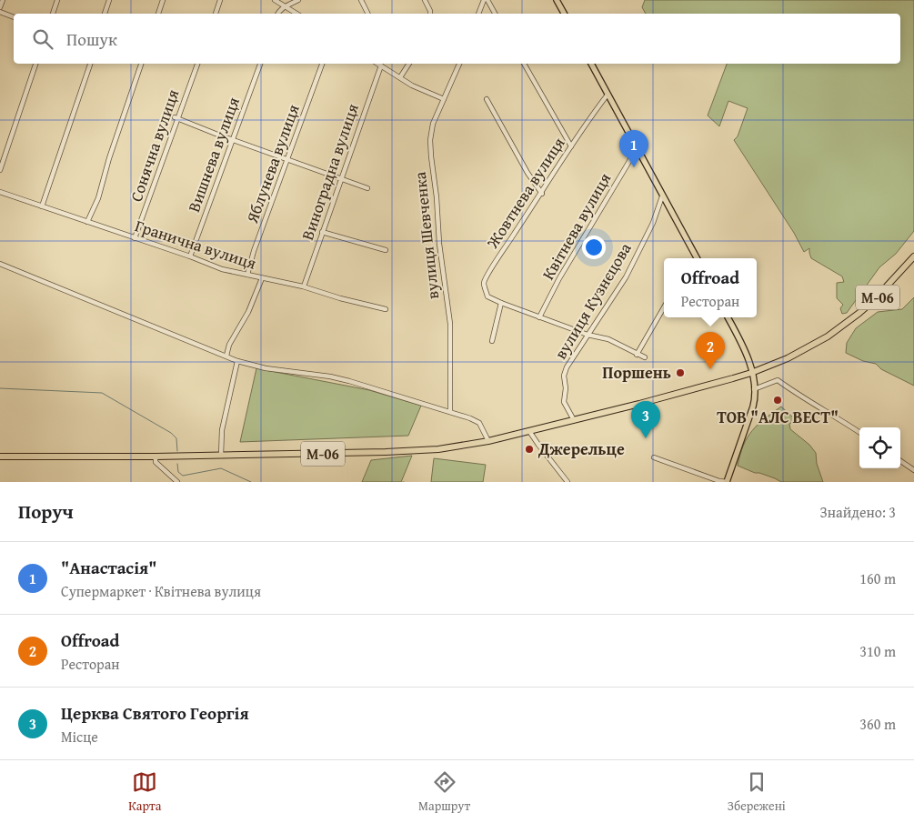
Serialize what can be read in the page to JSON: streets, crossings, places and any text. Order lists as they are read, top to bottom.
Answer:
{
  "streets": {
    "highway": ["М-06"],
    "street": [
      "Сонячна вулиця",
      "Вишнева вулиця",
      "Яблунева вулиця",
      "Виноградна вулиця",
      "Жовтнева вулиця",
      "Квітнева вулиця",
      "вулиця Шевченка",
      "Гранична вулиця",
      "вулиця Кузнєцова"
    ]
  },
  "crossings": [
    ["Сонячна вулиця", "Гранична вулиця"],
    ["Вишнева вулиця", "Гранична вулиця"],
    ["Яблунева вулиця", "Гранична вулиця"],
    ["Виноградна вулиця", "Гранична вулиця"],
    ["М-06", "вулиця Кузнєцова"]
  ],
  "places": ["Поршень", "ТОВ \"АЛС ВЕСТ\"", "Джерельце"],
  "page": {
    "search": "Пошук",
    "pins": ["1", "2", "3"],
    "popup": ["Offroad", "Ресторан"],
    "heading": ["Поруч", "Знайдено: 3"],
    "list": [
      {
        "mark": "1",
        "name": "\"Анастасія\"",
        "note": "Супермаркет · Квітнева вулиця",
        "value": "160 m"
      },
      {
        "mark": "2",
        "name": "Offroad",
        "note": "Ресторан",
        "value": "310 m"
      },
      {
        "mark": "3",
        "name": "Церква Святого Георгія",
        "note": "Місце",
        "value": "360 m"
      }
    ],
    "nav": ["Карта", "Маршрут", "Збережені"]
  }
}
